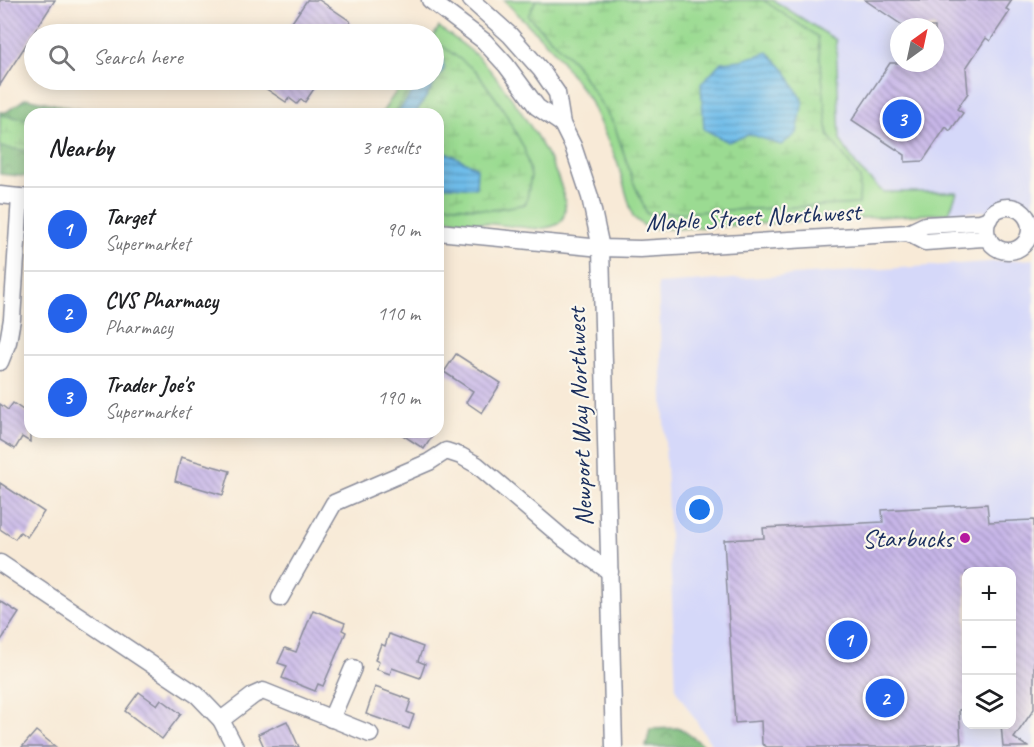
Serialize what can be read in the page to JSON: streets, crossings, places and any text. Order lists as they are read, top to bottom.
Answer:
{
  "streets": {
    "street": ["Maple Street Northwest", "Newport Way Northwest"]
  },
  "crossings": [
    ["Maple Street Northwest", "Newport Way Northwest"]
  ],
  "places": ["Starbucks"],
  "north": "top right",
  "page": {
    "search": "Search here",
    "pins": ["3", "1", "2"],
    "heading": ["Nearby", "3 results"],
    "list": [
      {
        "mark": "1",
        "name": "Target",
        "note": "Supermarket",
        "value": "90 m"
      },
      {
        "mark": "2",
        "name": "CVS Pharmacy",
        "note": "Pharmacy",
        "value": "110 m"
      },
      {
        "mark": "3",
        "name": "Trader Joe's",
        "note": "Supermarket",
        "value": "190 m"
      }
    ],
    "map_buttons": ["+", "−"]
  }
}
